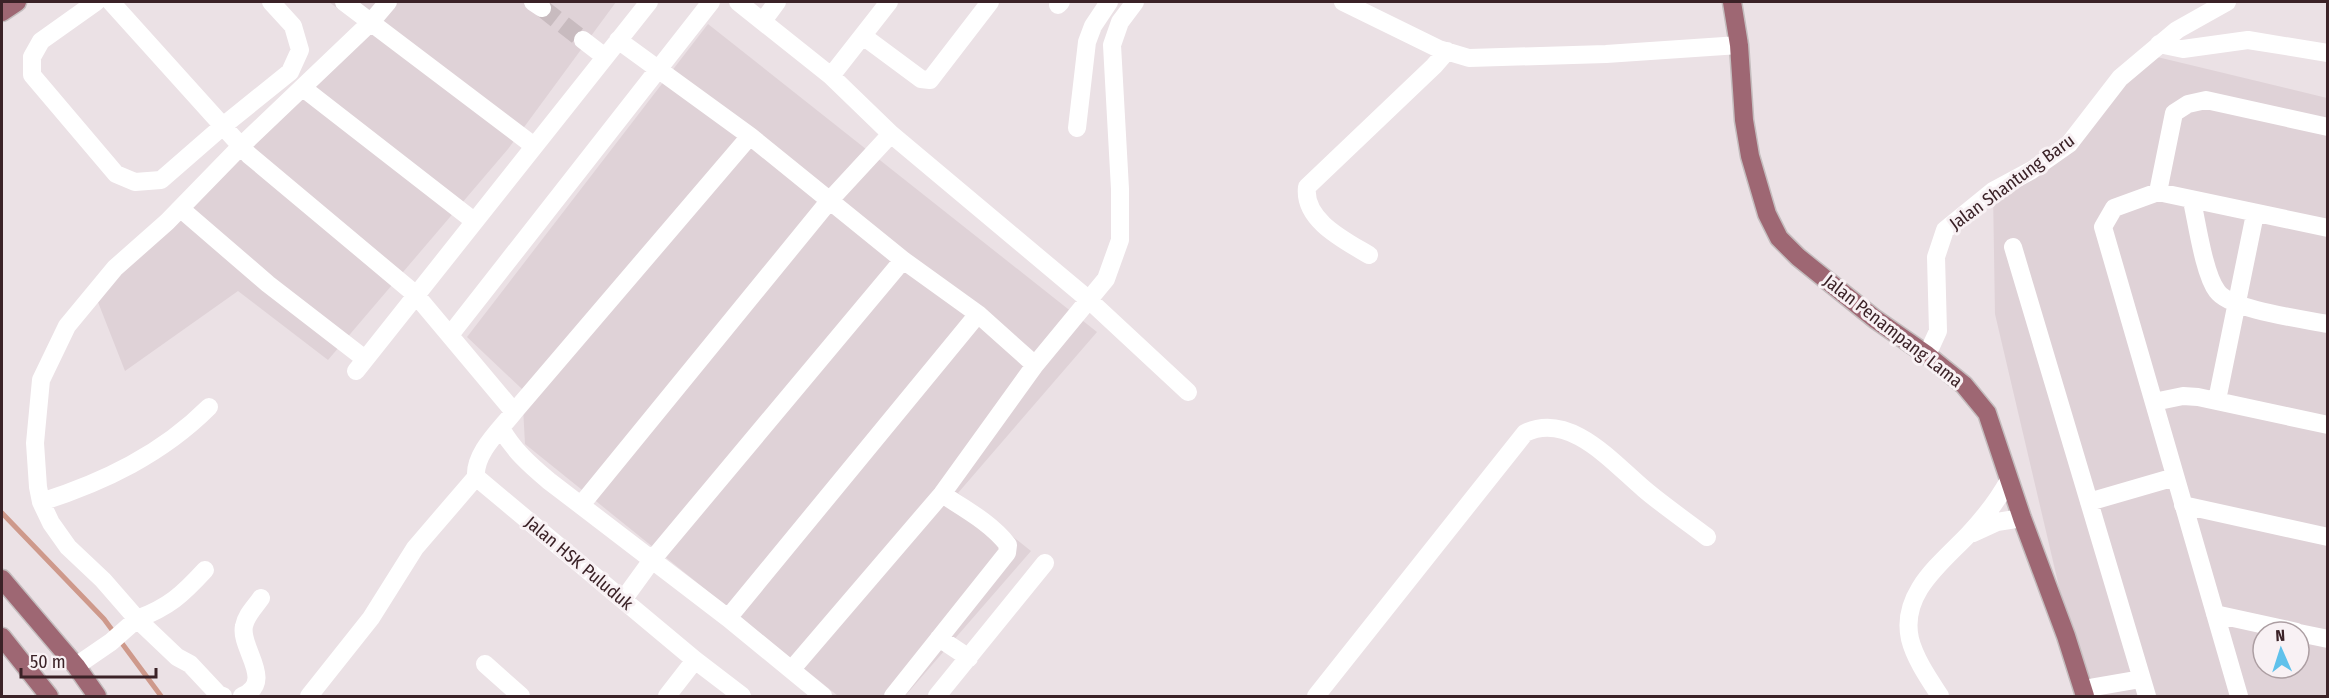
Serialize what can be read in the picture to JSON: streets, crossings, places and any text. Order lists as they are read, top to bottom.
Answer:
{
  "streets": {
    "main road": ["Jalan Penampang Lama"],
    "street": ["Jalan Shantung Baru", "Jalan HSK Puluduk"]
  },
  "crossings": [
    ["Jalan Shantung Baru", "Jalan Penampang Lama"]
  ],
  "scale_bar": "50 m",
  "north": "top"
}
